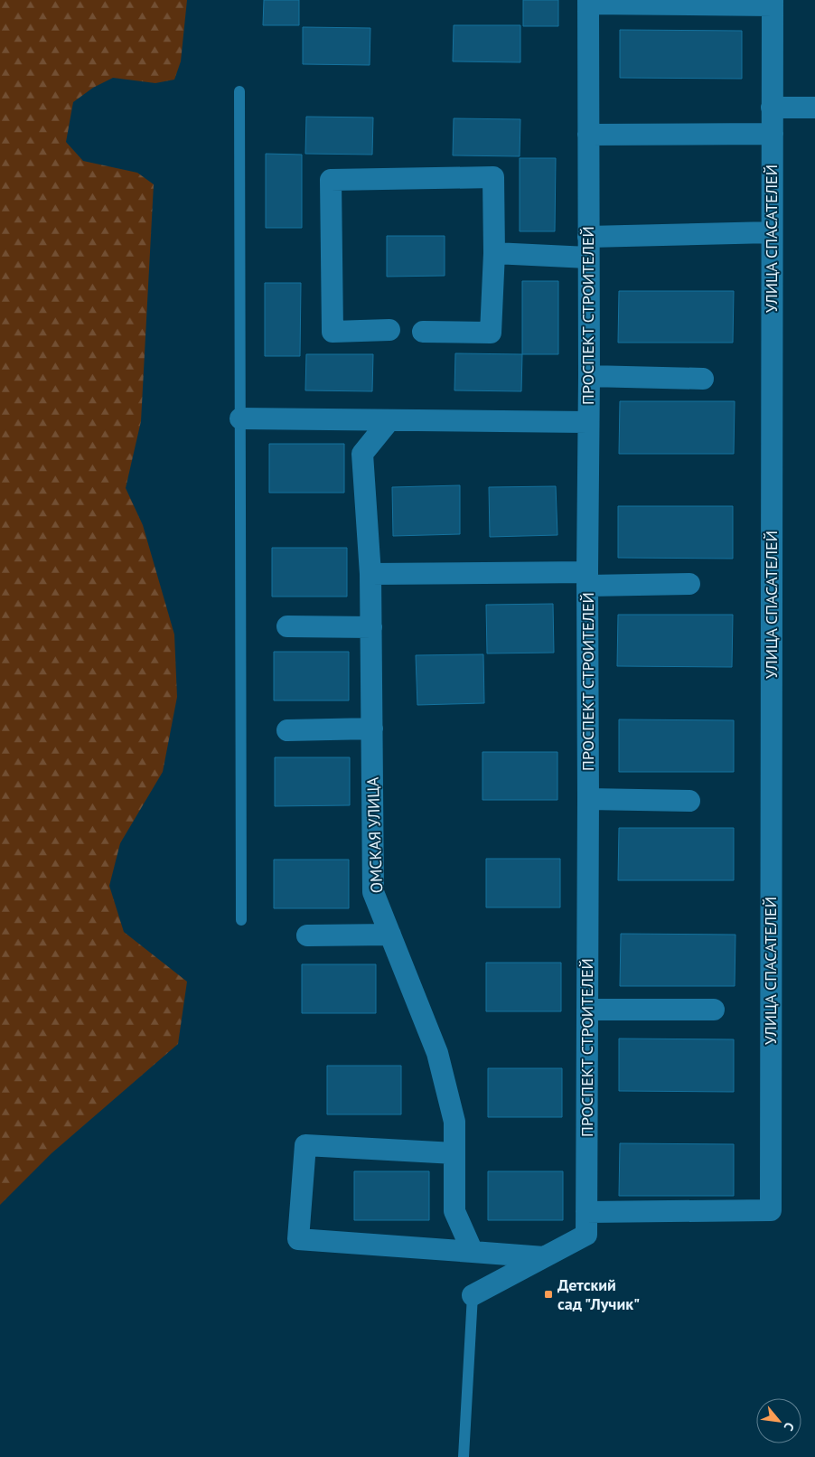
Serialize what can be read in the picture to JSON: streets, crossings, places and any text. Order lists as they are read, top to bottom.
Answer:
{
  "streets": {
    "street": ["УЛИЦА СПАСАТЕЛЕЙ", "ПРОСПЕКТ СТРОИТЕЛЕЙ", "ОМСКАЯ УЛИЦА"]
  },
  "crossings": [
    ["УЛИЦА СПАСАТЕЛЕЙ", "ПРОСПЕКТ СТРОИТЕЛЕЙ"]
  ],
  "places": {
    "transit": ["Детский сад \"Лучик\""]
  },
  "north": "bottom right"
}
